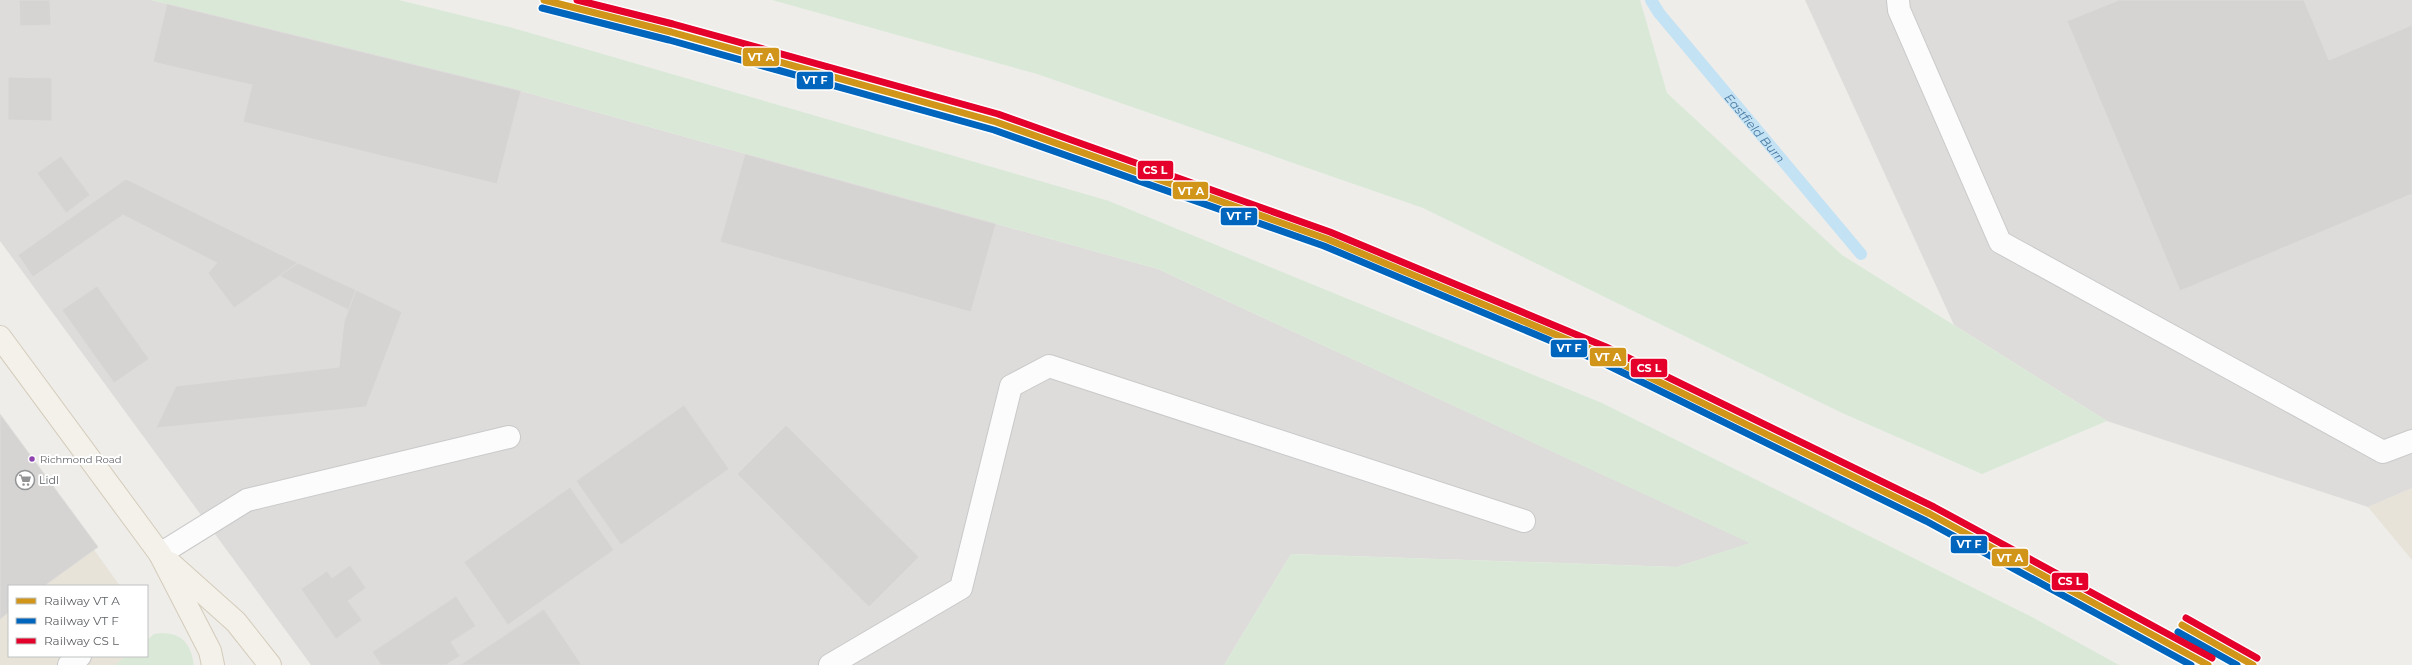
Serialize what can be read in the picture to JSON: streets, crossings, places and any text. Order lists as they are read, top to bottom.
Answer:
{
  "water": ["Eastfield Burn"],
  "places": {
    "other": ["Richmond Road"],
    "supermarket": ["Lidl"]
  },
  "legend": ["Railway VT A", "Railway VT F", "Railway CS L"]
}
